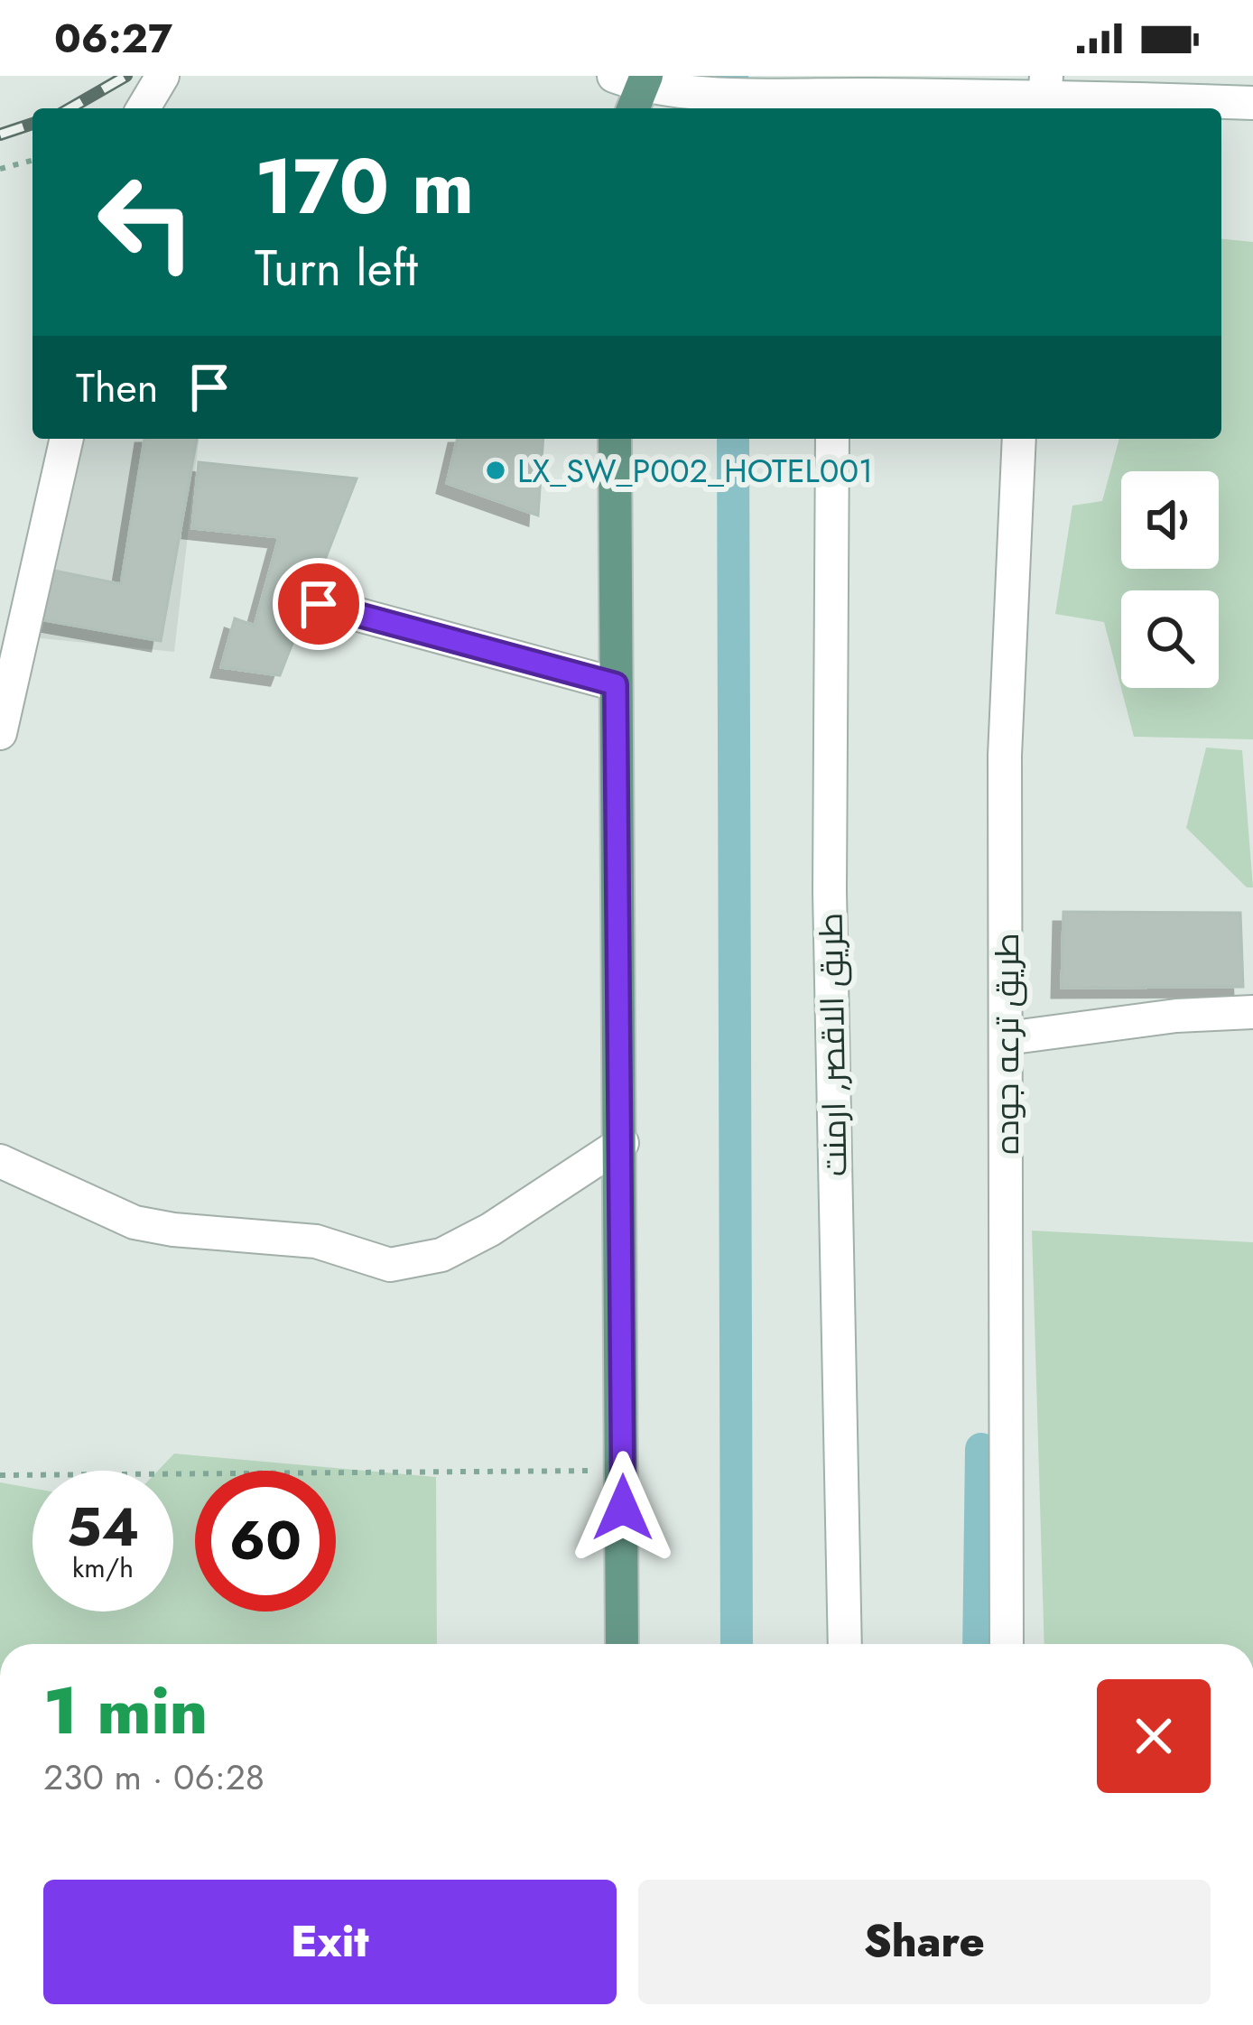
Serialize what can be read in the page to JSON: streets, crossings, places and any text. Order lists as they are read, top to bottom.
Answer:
{
  "streets": {
    "street": ["طريق ترعه جوده", "طريق الاقصر, ارمنت"]
  },
  "places": ["LX_SW_P002_HOTEL001"],
  "page": {
    "status": "06:27",
    "turn": ["170 m", "Turn left"],
    "then": "Then",
    "speed": "54 km/h",
    "limit": "60",
    "heading": ["1 min", "230 m · 06:28"],
    "buttons": ["Exit", "Share"]
  }
}
